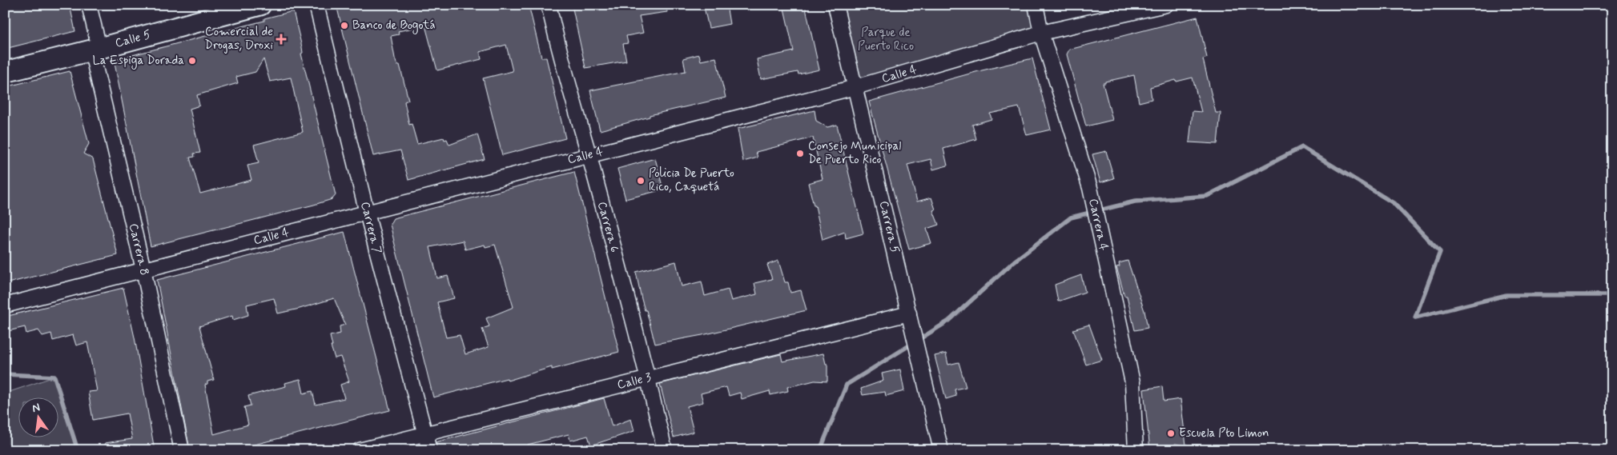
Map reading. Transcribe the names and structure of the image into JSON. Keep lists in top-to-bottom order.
{
  "streets": {
    "street": [
      "Calle 5",
      "Calle 4",
      "Carrera 4",
      "Carrera 6",
      "Carrera 5",
      "Carrera 7",
      "Carrera 8",
      "Calle 3"
    ]
  },
  "crossings": [
    ["Calle 5", "Carrera 8"],
    ["Calle 4", "Carrera 4"],
    ["Calle 4", "Carrera 6"],
    ["Calle 4", "Carrera 5"],
    ["Calle 4", "Carrera 7"],
    ["Calle 4", "Carrera 8"],
    ["Carrera 6", "Calle 3"],
    ["Carrera 5", "Calle 3"],
    ["Carrera 7", "Calle 3"]
  ],
  "parks": ["Parque de Puerto Rico"],
  "places": {
    "other": [
      "Banco de Bogotá",
      "La Espiga Dorada",
      "Consejo Municipal De Puerto Rico",
      "Policia De Puerto Rico, Caquetá",
      "Escuela Pto Limon"
    ],
    "health": ["Comercial de Drogas, Droxi"]
  },
  "north": "top"
}
